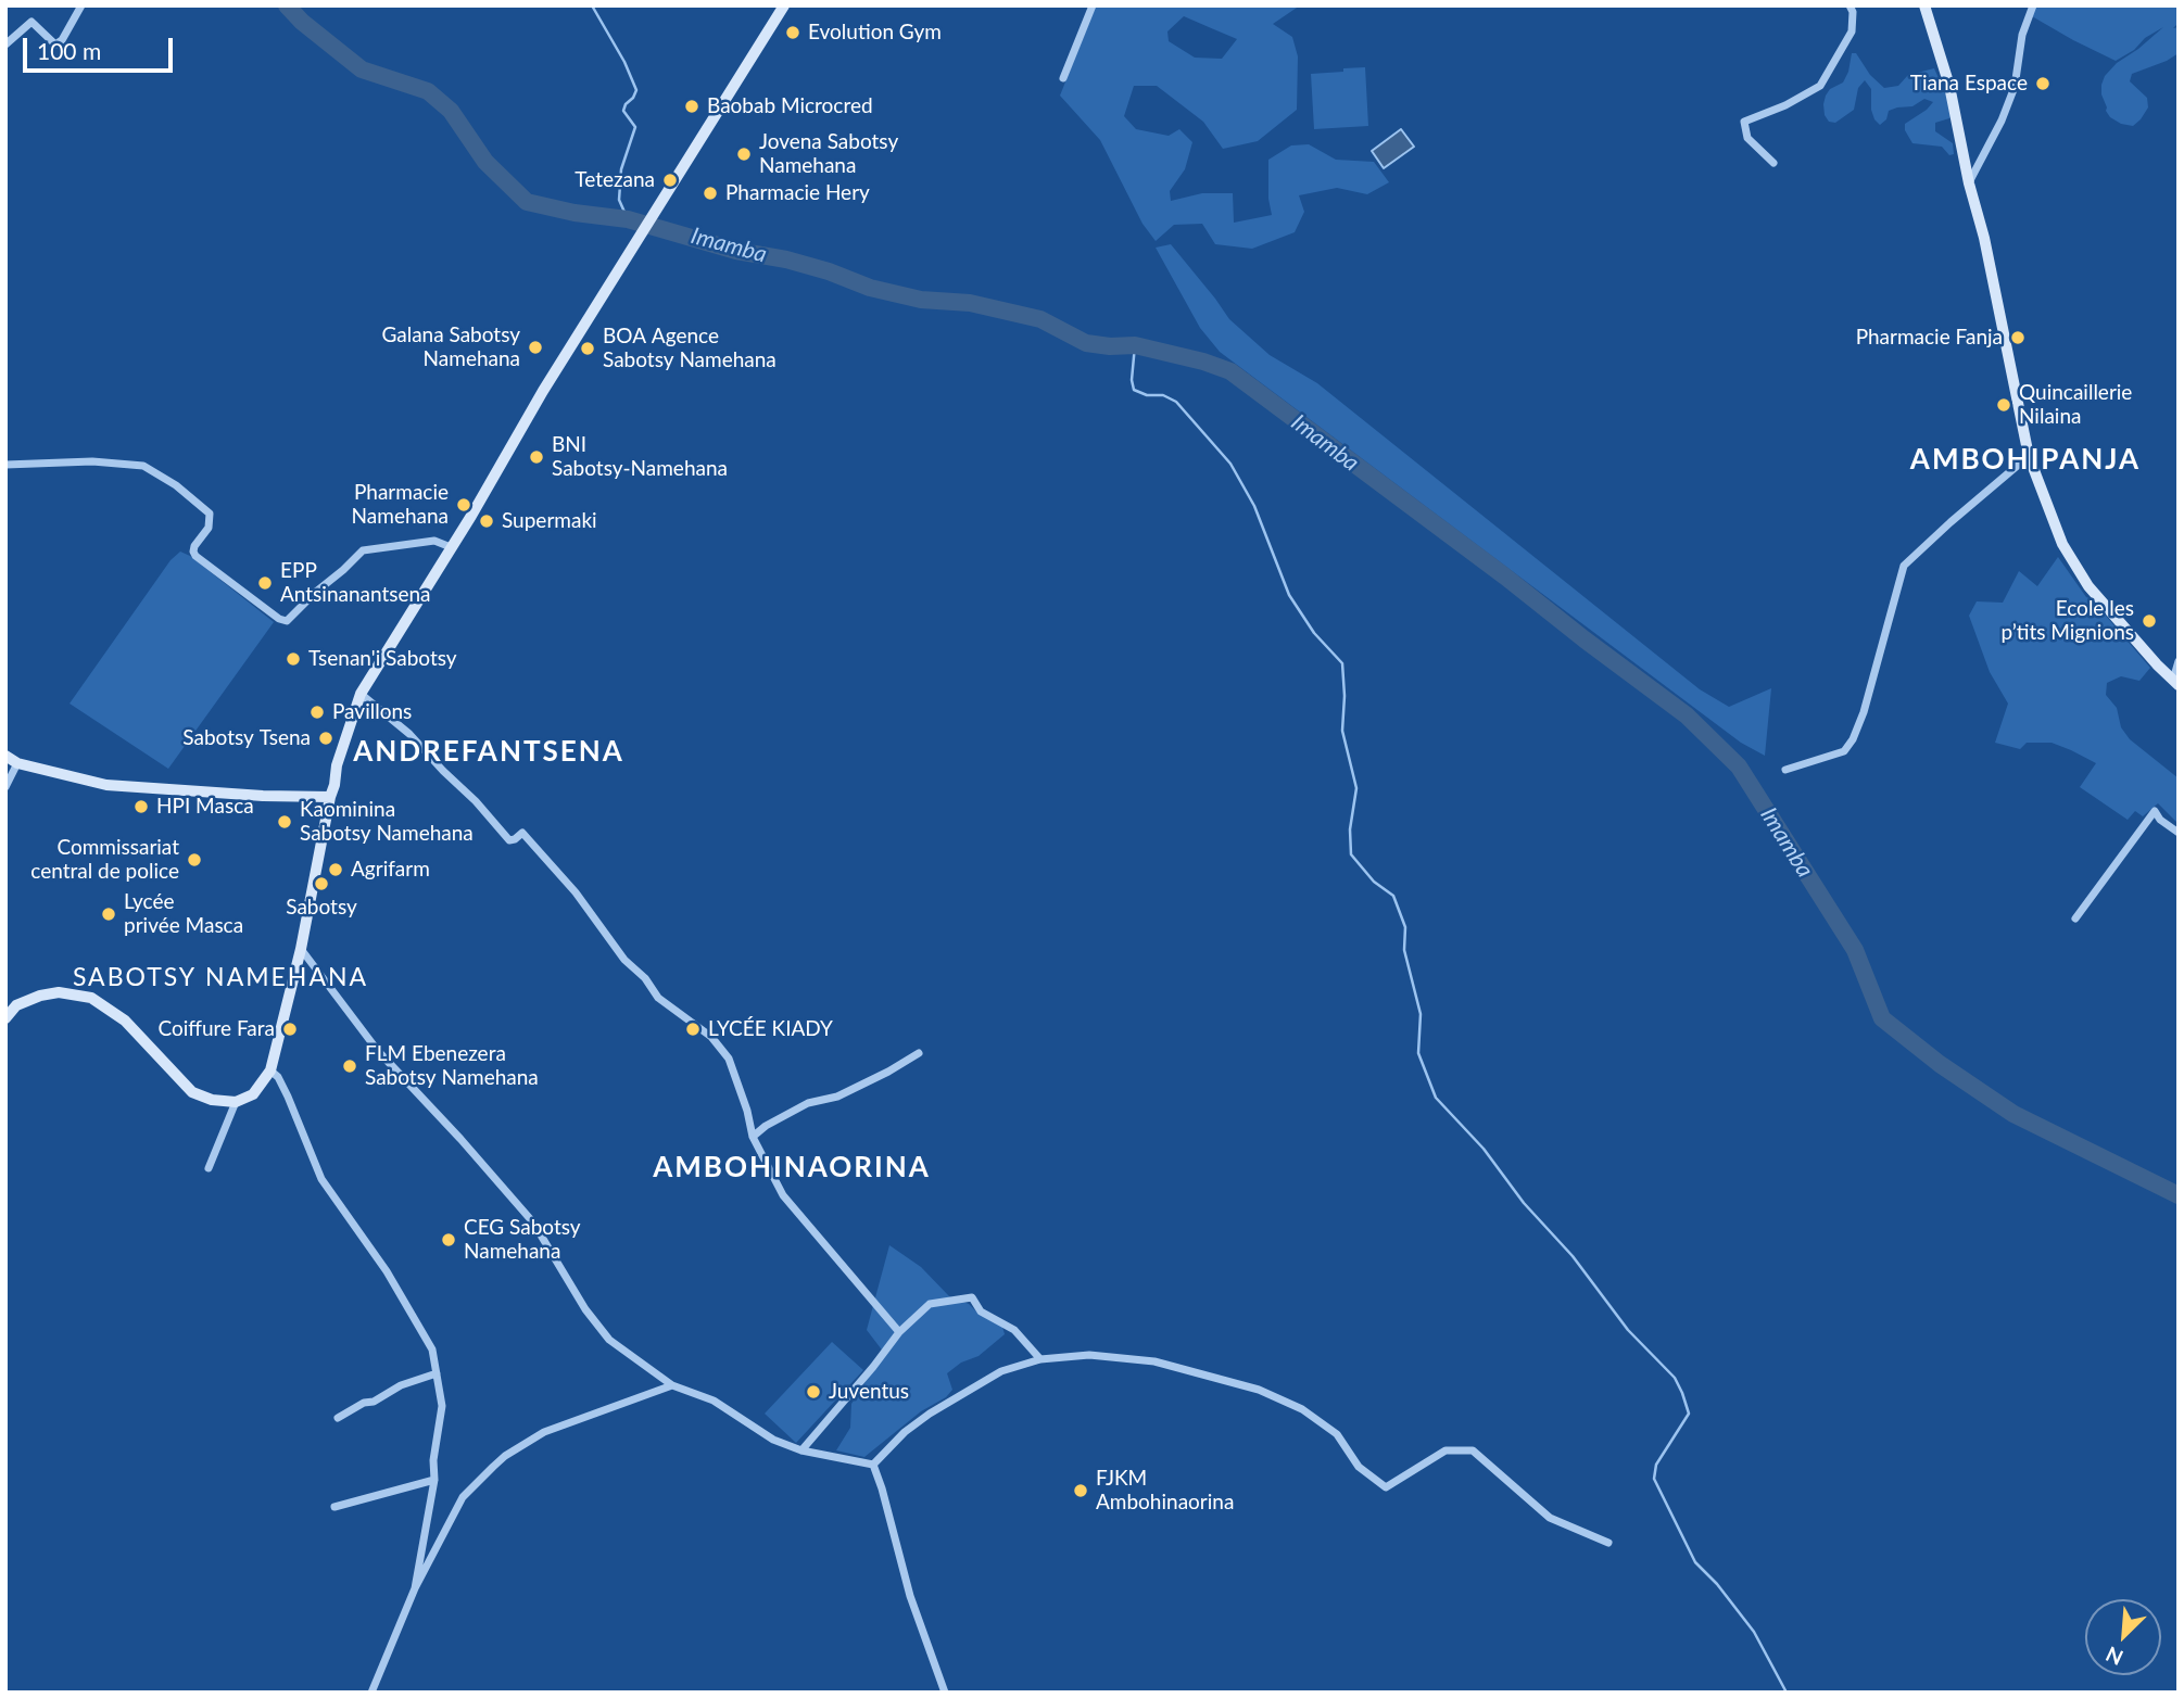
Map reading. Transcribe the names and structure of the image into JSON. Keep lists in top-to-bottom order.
{
  "districts": [
    "AMBOHIPANJA",
    "ANDREFANTSENA",
    "SABOTSY NAMEHANA",
    "AMBOHINAORINA"
  ],
  "water": ["Imamba"],
  "places": [
    "Evolution Gym",
    "Tiana Espace",
    "Baobab Microcred",
    "Jovena Sabotsy Namehana",
    "Tetezana",
    "Pharmacie Hery",
    "Pharmacie Fanja",
    "Galana Sabotsy Namehana",
    "BOA Agence Sabotsy Namehana",
    "Quincaillerie Nilaina",
    "BNI Sabotsy-Namehana",
    "Pharmacie Namehana",
    "Supermaki",
    "EPP Antsinanantsena",
    "Ecole les p’tits Mignions",
    "Tsenan'i Sabotsy",
    "Pavillons",
    "Sabotsy Tsena",
    "HPI Masca",
    "Kaominina Sabotsy Namehana",
    "Commissariat central de police",
    "Agrifarm",
    "Sabotsy",
    "Lycée privée Masca",
    "Coiffure Fara",
    "LYCÉE KIADY",
    "FLM Ebenezera Sabotsy Namehana",
    "CEG Sabotsy Namehana",
    "Juventus",
    "FJKM Ambohinaorina"
  ],
  "scale_bar": "100 m",
  "north": "bottom left"
}
